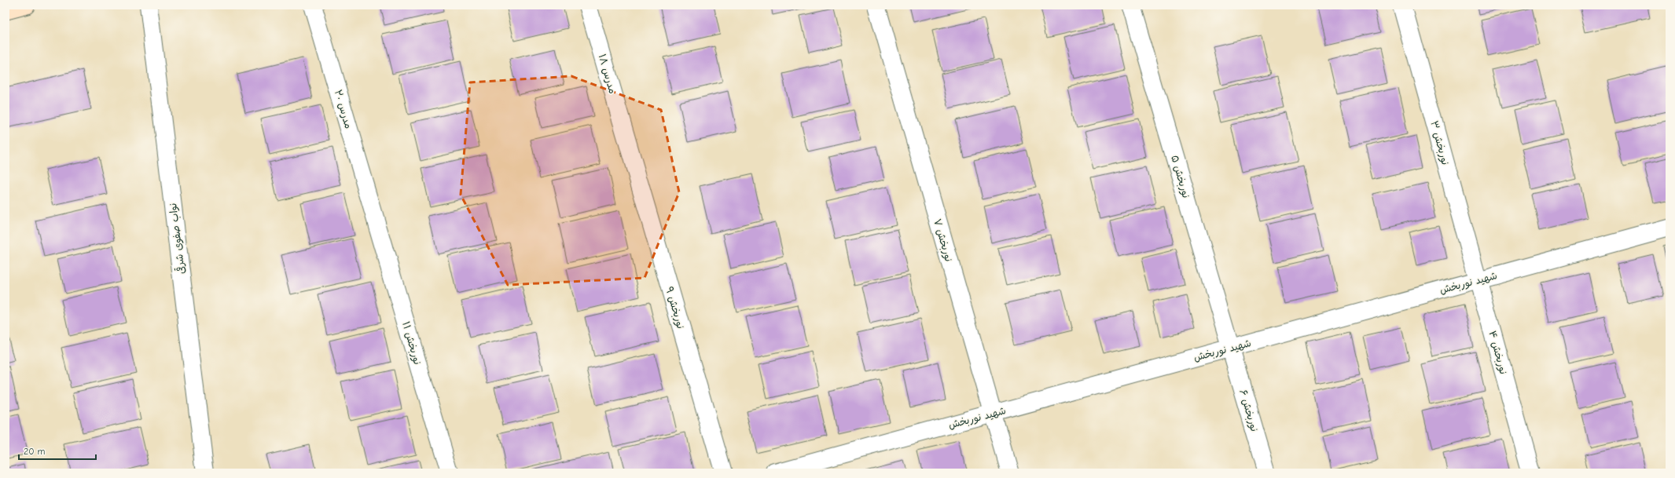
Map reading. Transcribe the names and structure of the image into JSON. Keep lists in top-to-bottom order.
{
  "streets": {
    "street": [
      "مدرس ۱۸",
      "مدرس ۲۰",
      "نوربخش ۳",
      "نوربخش ۵",
      "نواب صفوی شرقی",
      "نوربخش ۷",
      "شهید نوربخش",
      "نوربخش ۹",
      "نوربخش ۱۱",
      "نوربخش ۴",
      "نوربخش ۶"
    ]
  },
  "crossings": [
    ["مدرس ۱۸", "نوربخش ۹"],
    ["مدرس ۲۰", "نوربخش ۱۱"],
    ["نوربخش ۳", "شهید نوربخش"],
    ["نوربخش ۳", "نوربخش ۴"],
    ["نوربخش ۵", "شهید نوربخش"],
    ["نوربخش ۵", "نوربخش ۶"],
    ["نوربخش ۷", "شهید نوربخش"],
    ["شهید نوربخش", "نوربخش ۴"],
    ["شهید نوربخش", "نوربخش ۶"]
  ],
  "scale_bar": "20 m"
}
